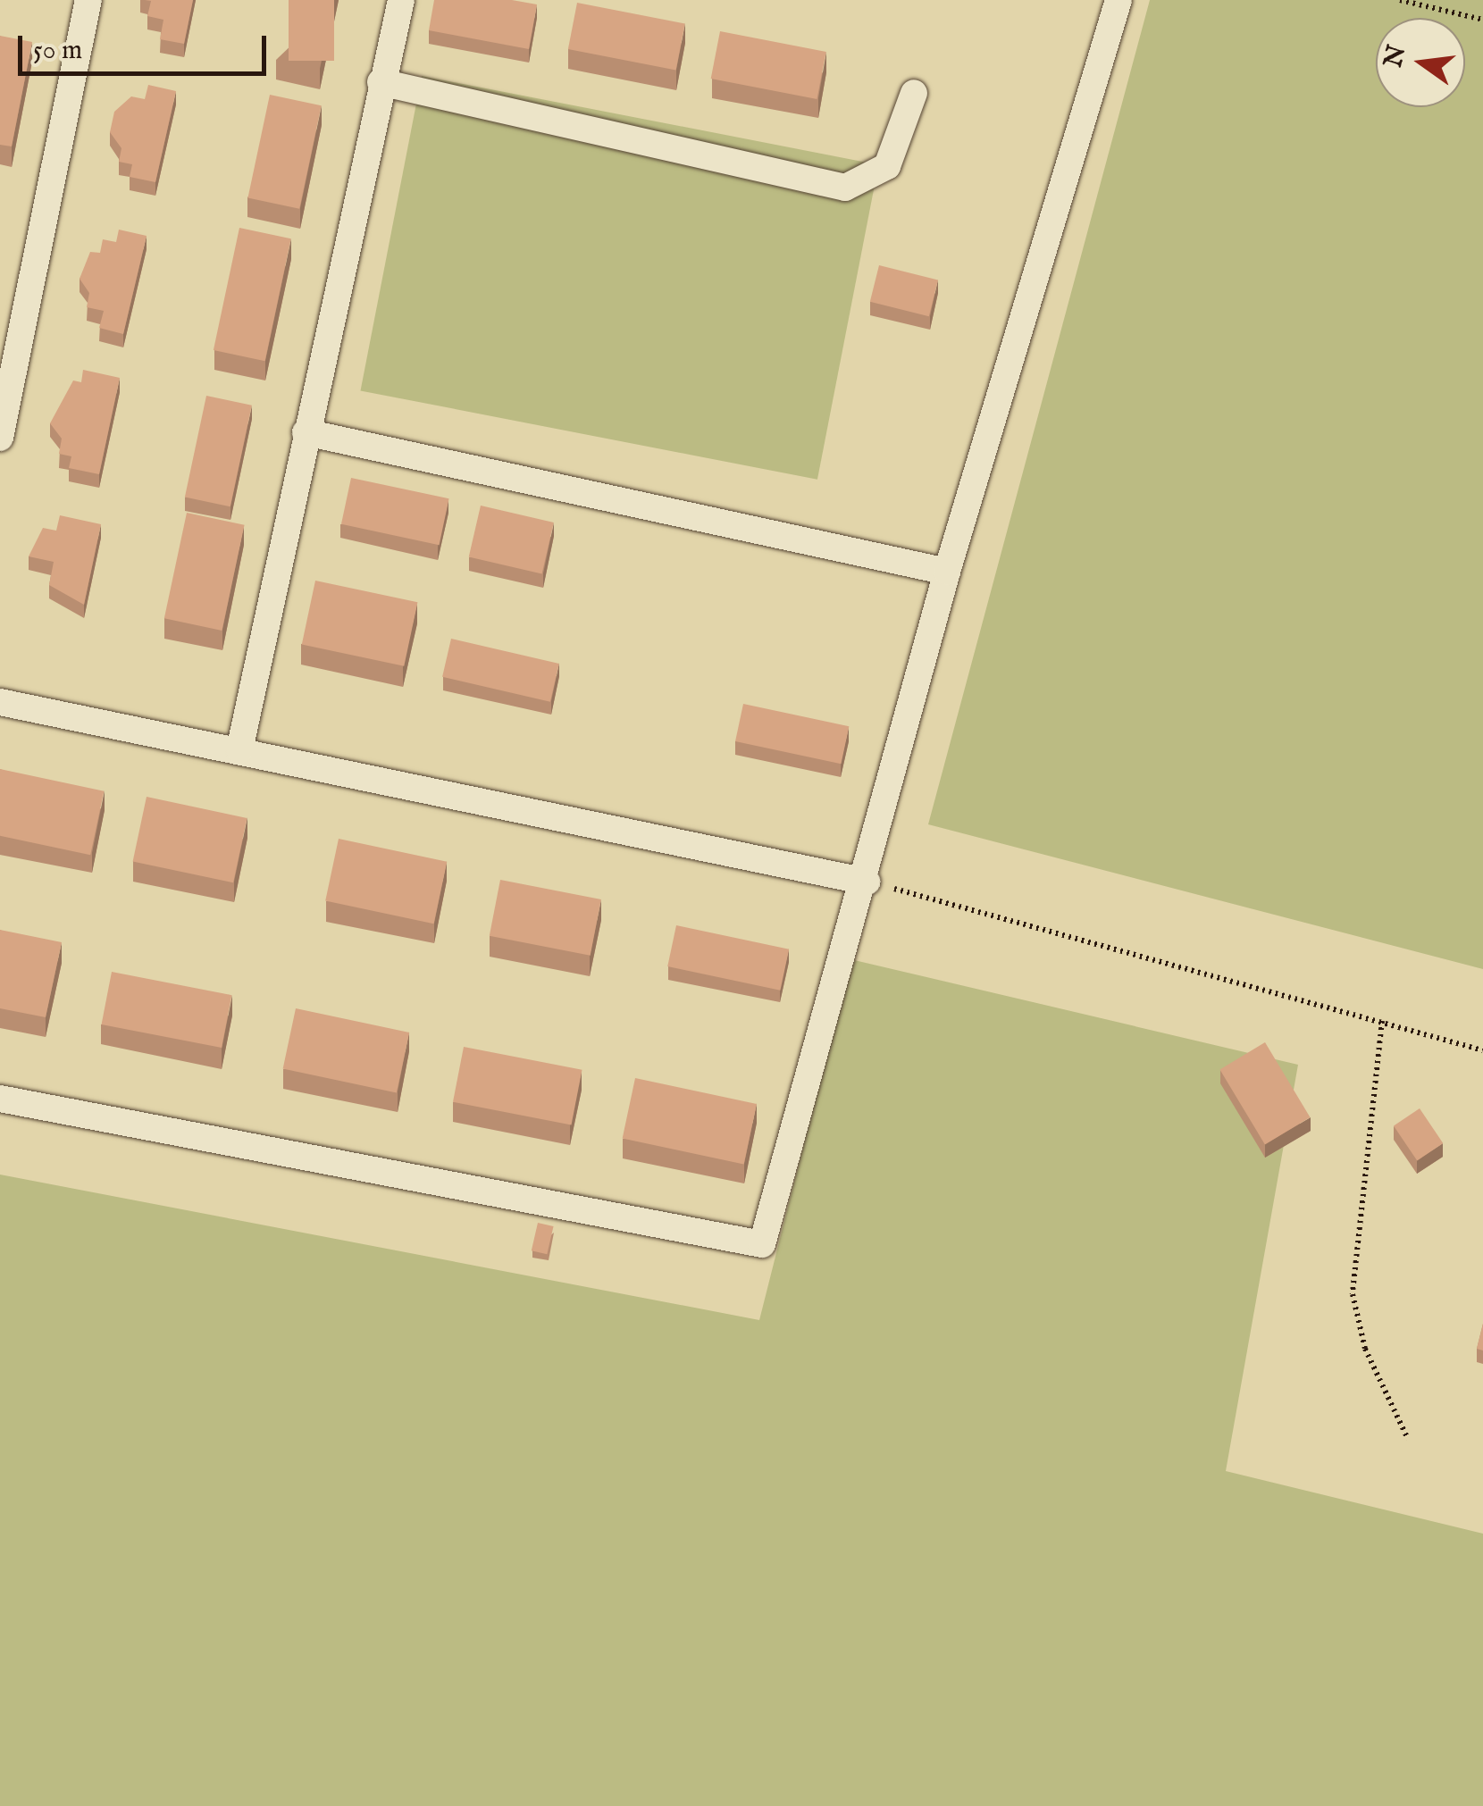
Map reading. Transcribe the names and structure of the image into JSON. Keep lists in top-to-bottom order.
{
  "scale_bar": "50 m",
  "north": "left"
}
